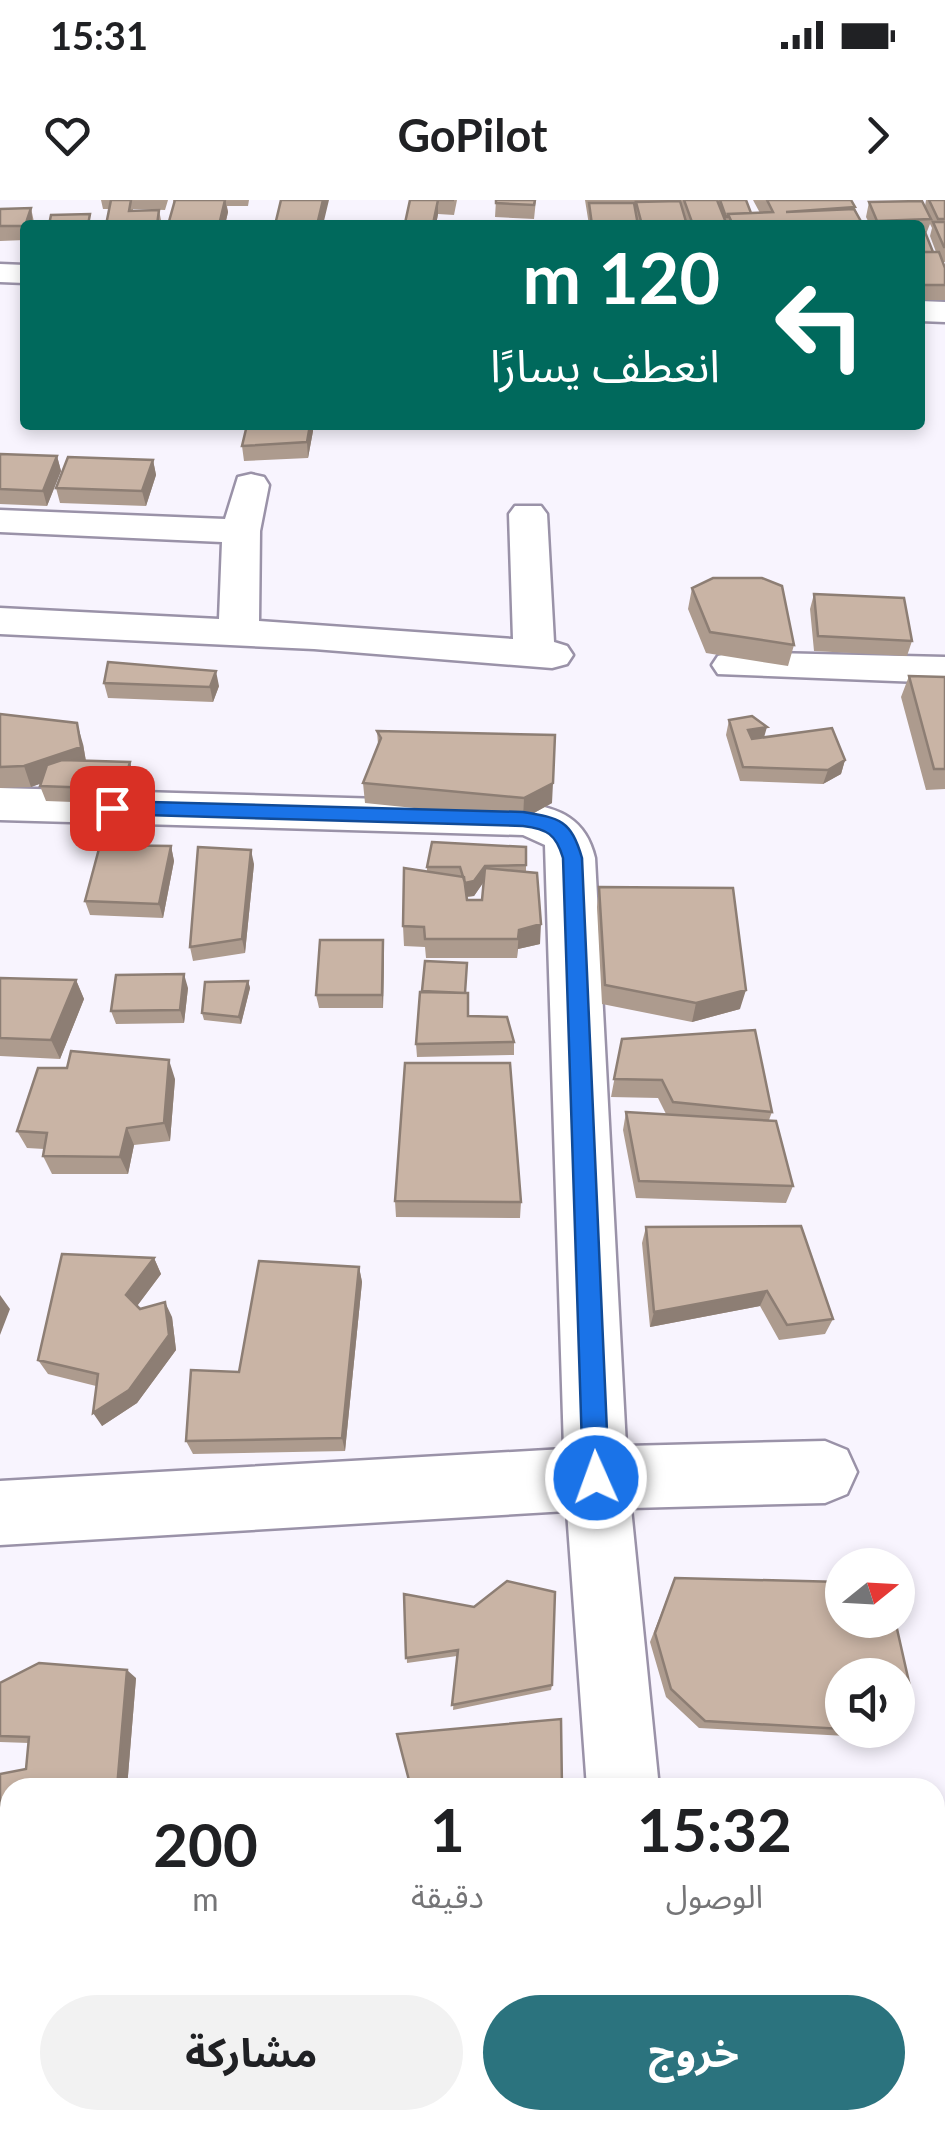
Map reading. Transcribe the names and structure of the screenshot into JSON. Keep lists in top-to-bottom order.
{
  "north": "right",
  "page": {
    "status": "15:31",
    "header": "GoPilot",
    "turn": ["120 m", "انعطف يسارًا"],
    "eta": [
      "15:32",
      "الوصول",
      "1",
      "دقيقة",
      "200",
      "m"
    ],
    "buttons": ["خروج", "مشاركة"]
  }
}
